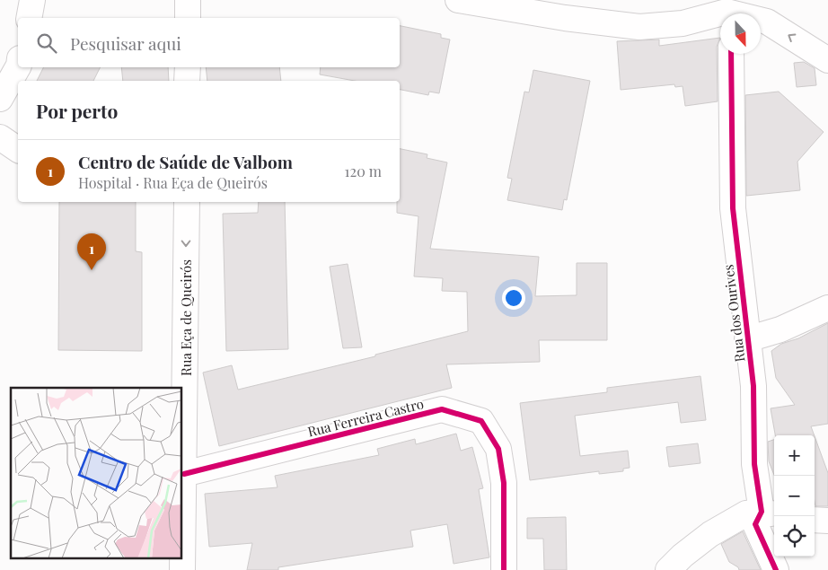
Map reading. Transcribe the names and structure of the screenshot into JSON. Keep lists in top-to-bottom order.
{
  "streets": {
    "street": ["Rua dos Ourives", "Rua Eça de Queirós", "Rua Ferreira Castro"]
  },
  "crossings": [
    ["Rua Eça de Queirós", "Rua Ferreira Castro"]
  ],
  "one_way": ["Rua Eça de Queirós"],
  "north": "bottom",
  "page": {
    "search": "Pesquisar aqui",
    "heading": "Por perto",
    "list": [
      {
        "mark": "1",
        "name": "Centro de Saúde de Valbom",
        "note": "Hospital · Rua Eça de Queirós",
        "value": "120 m"
      }
    ],
    "pins": "1",
    "map_buttons": ["+", "−"]
  }
}
